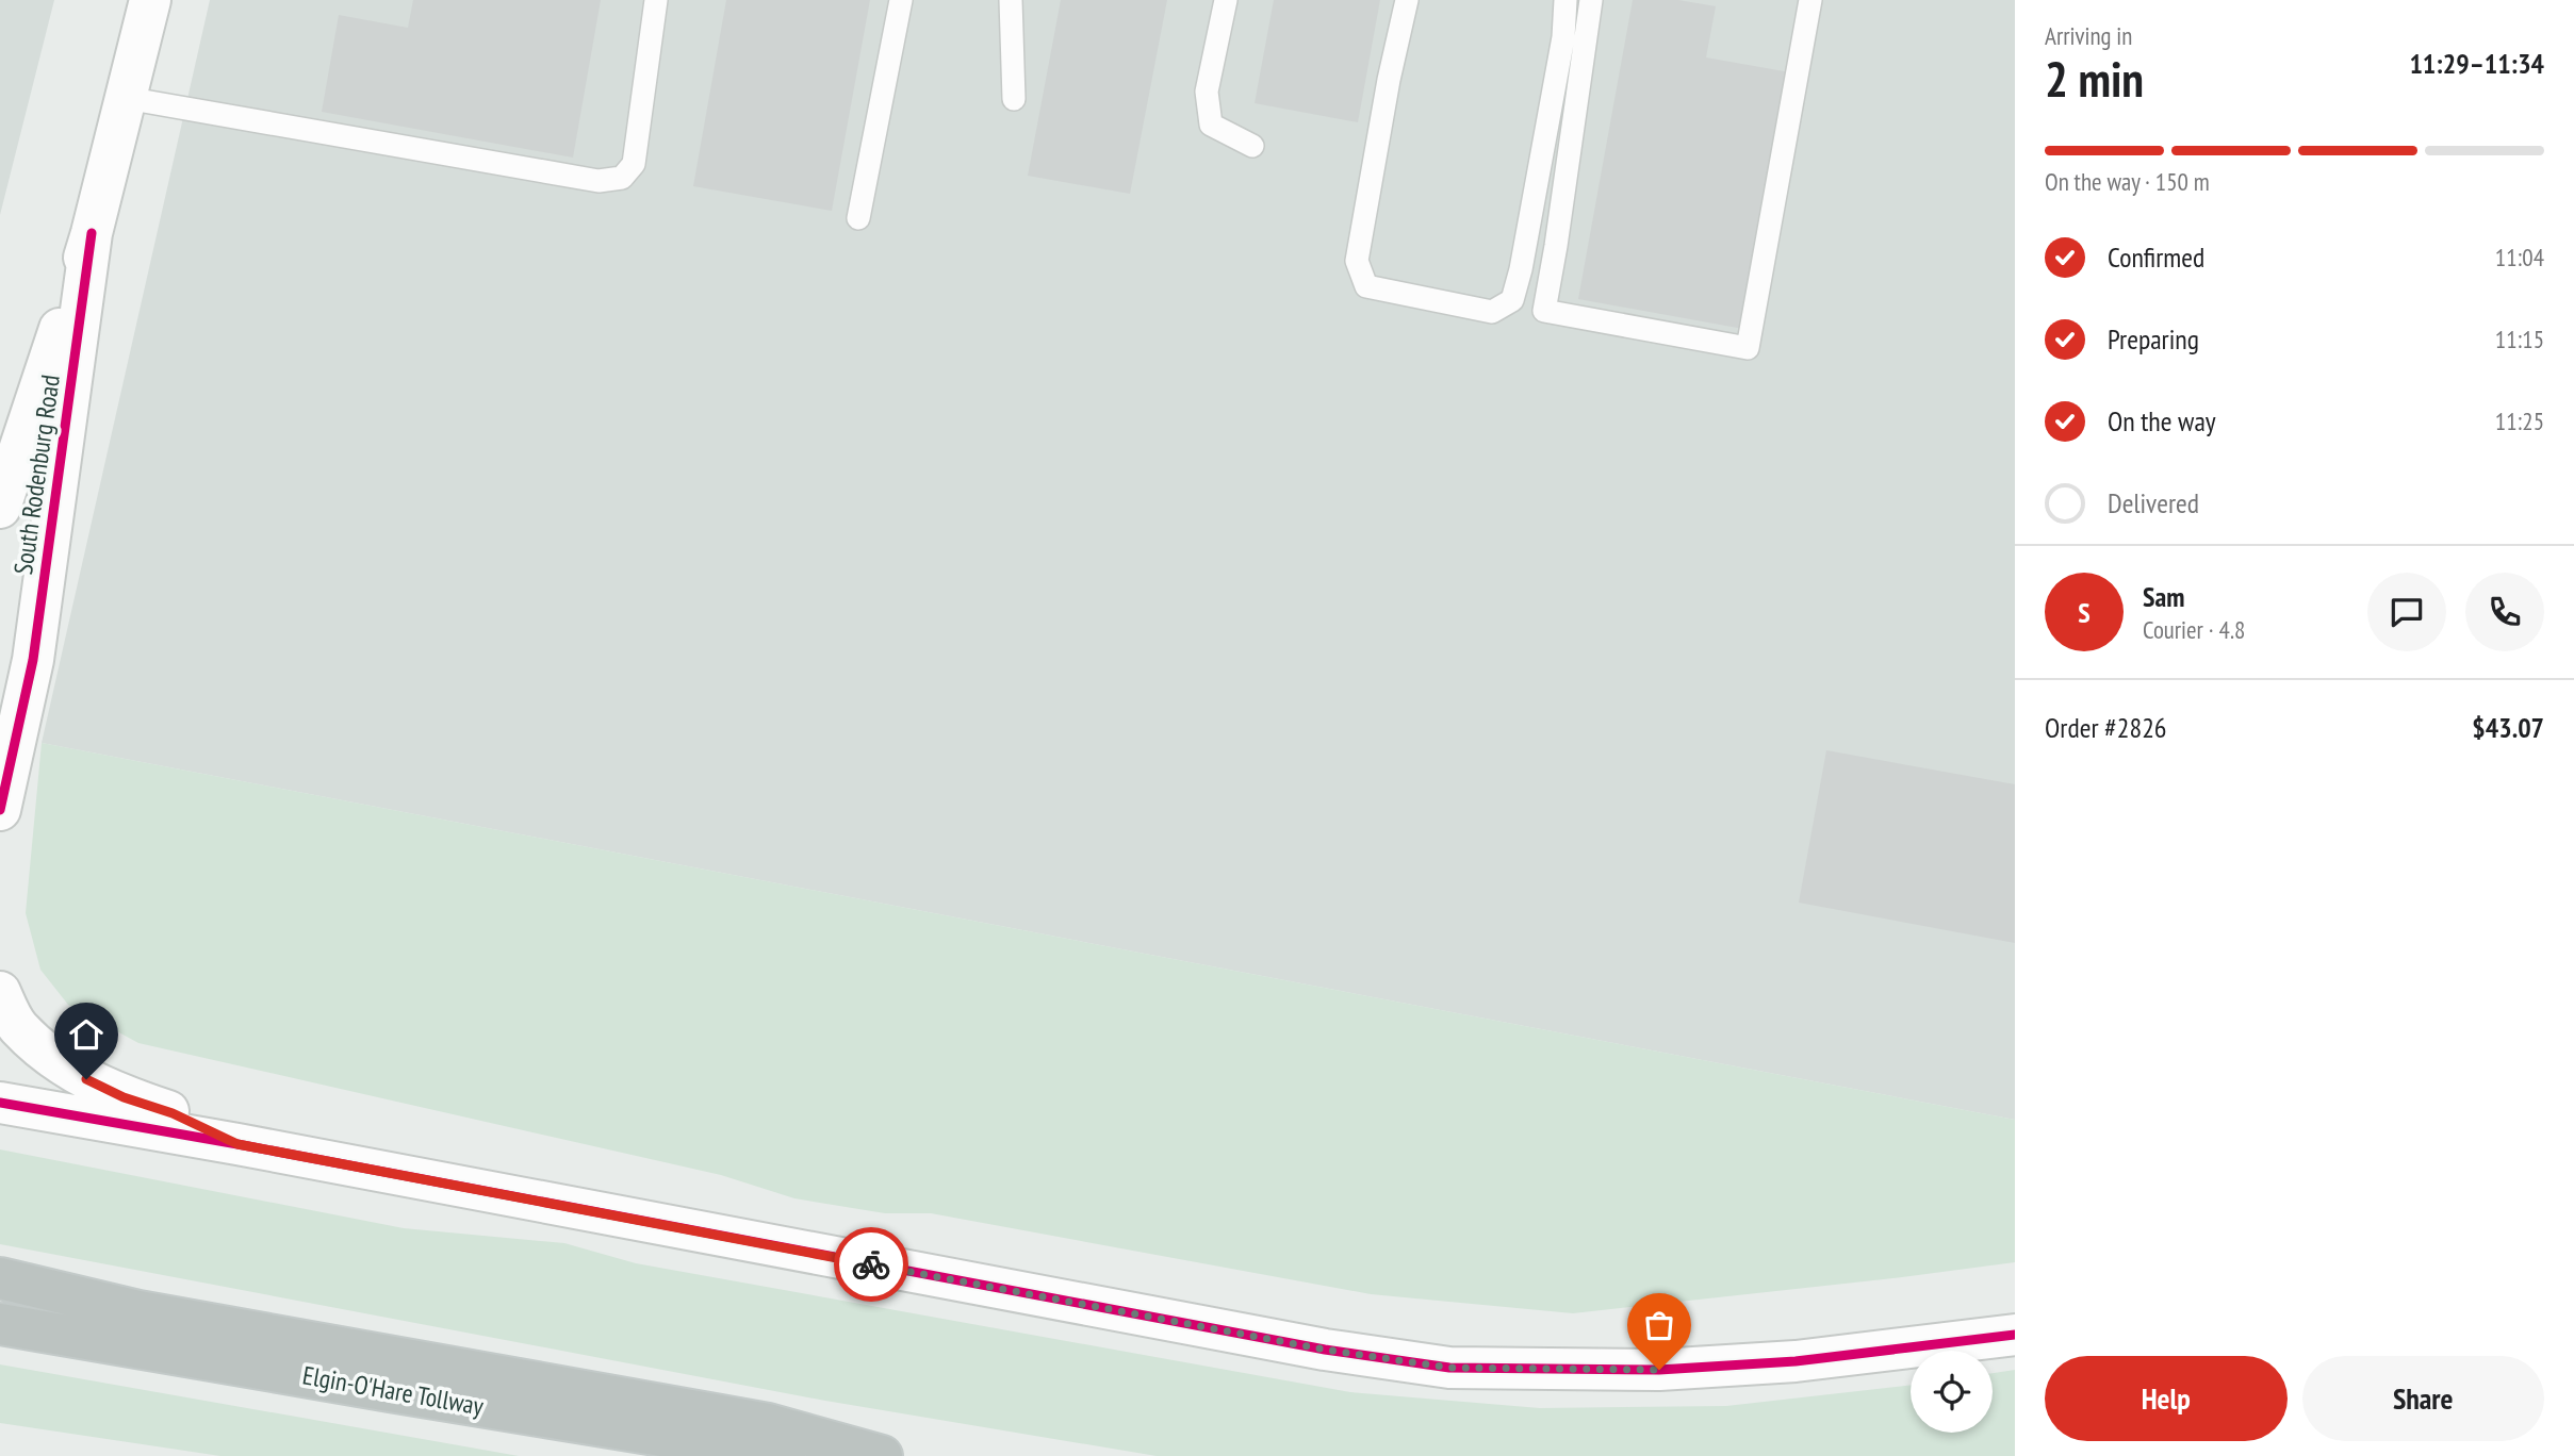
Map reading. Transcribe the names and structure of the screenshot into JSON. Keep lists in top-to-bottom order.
{
  "streets": {
    "highway": ["Elgin-O'Hare Tollway"],
    "street": ["South Rodenburg Road"]
  },
  "page": {
    "heading": ["2 min", "Arriving in", "11:29–11:34"],
    "panel": [
      "Sam",
      "Courier · 4.8",
      "Order #2826",
      "$43.07"
    ],
    "bar": "On the way · 150 m",
    "list": [
      ["Confirmed", "11:04"],
      ["Preparing", "11:15"],
      ["On the way", "11:25"],
      "Delivered"
    ],
    "round": "S",
    "buttons": ["Help", "Share"]
  }
}
